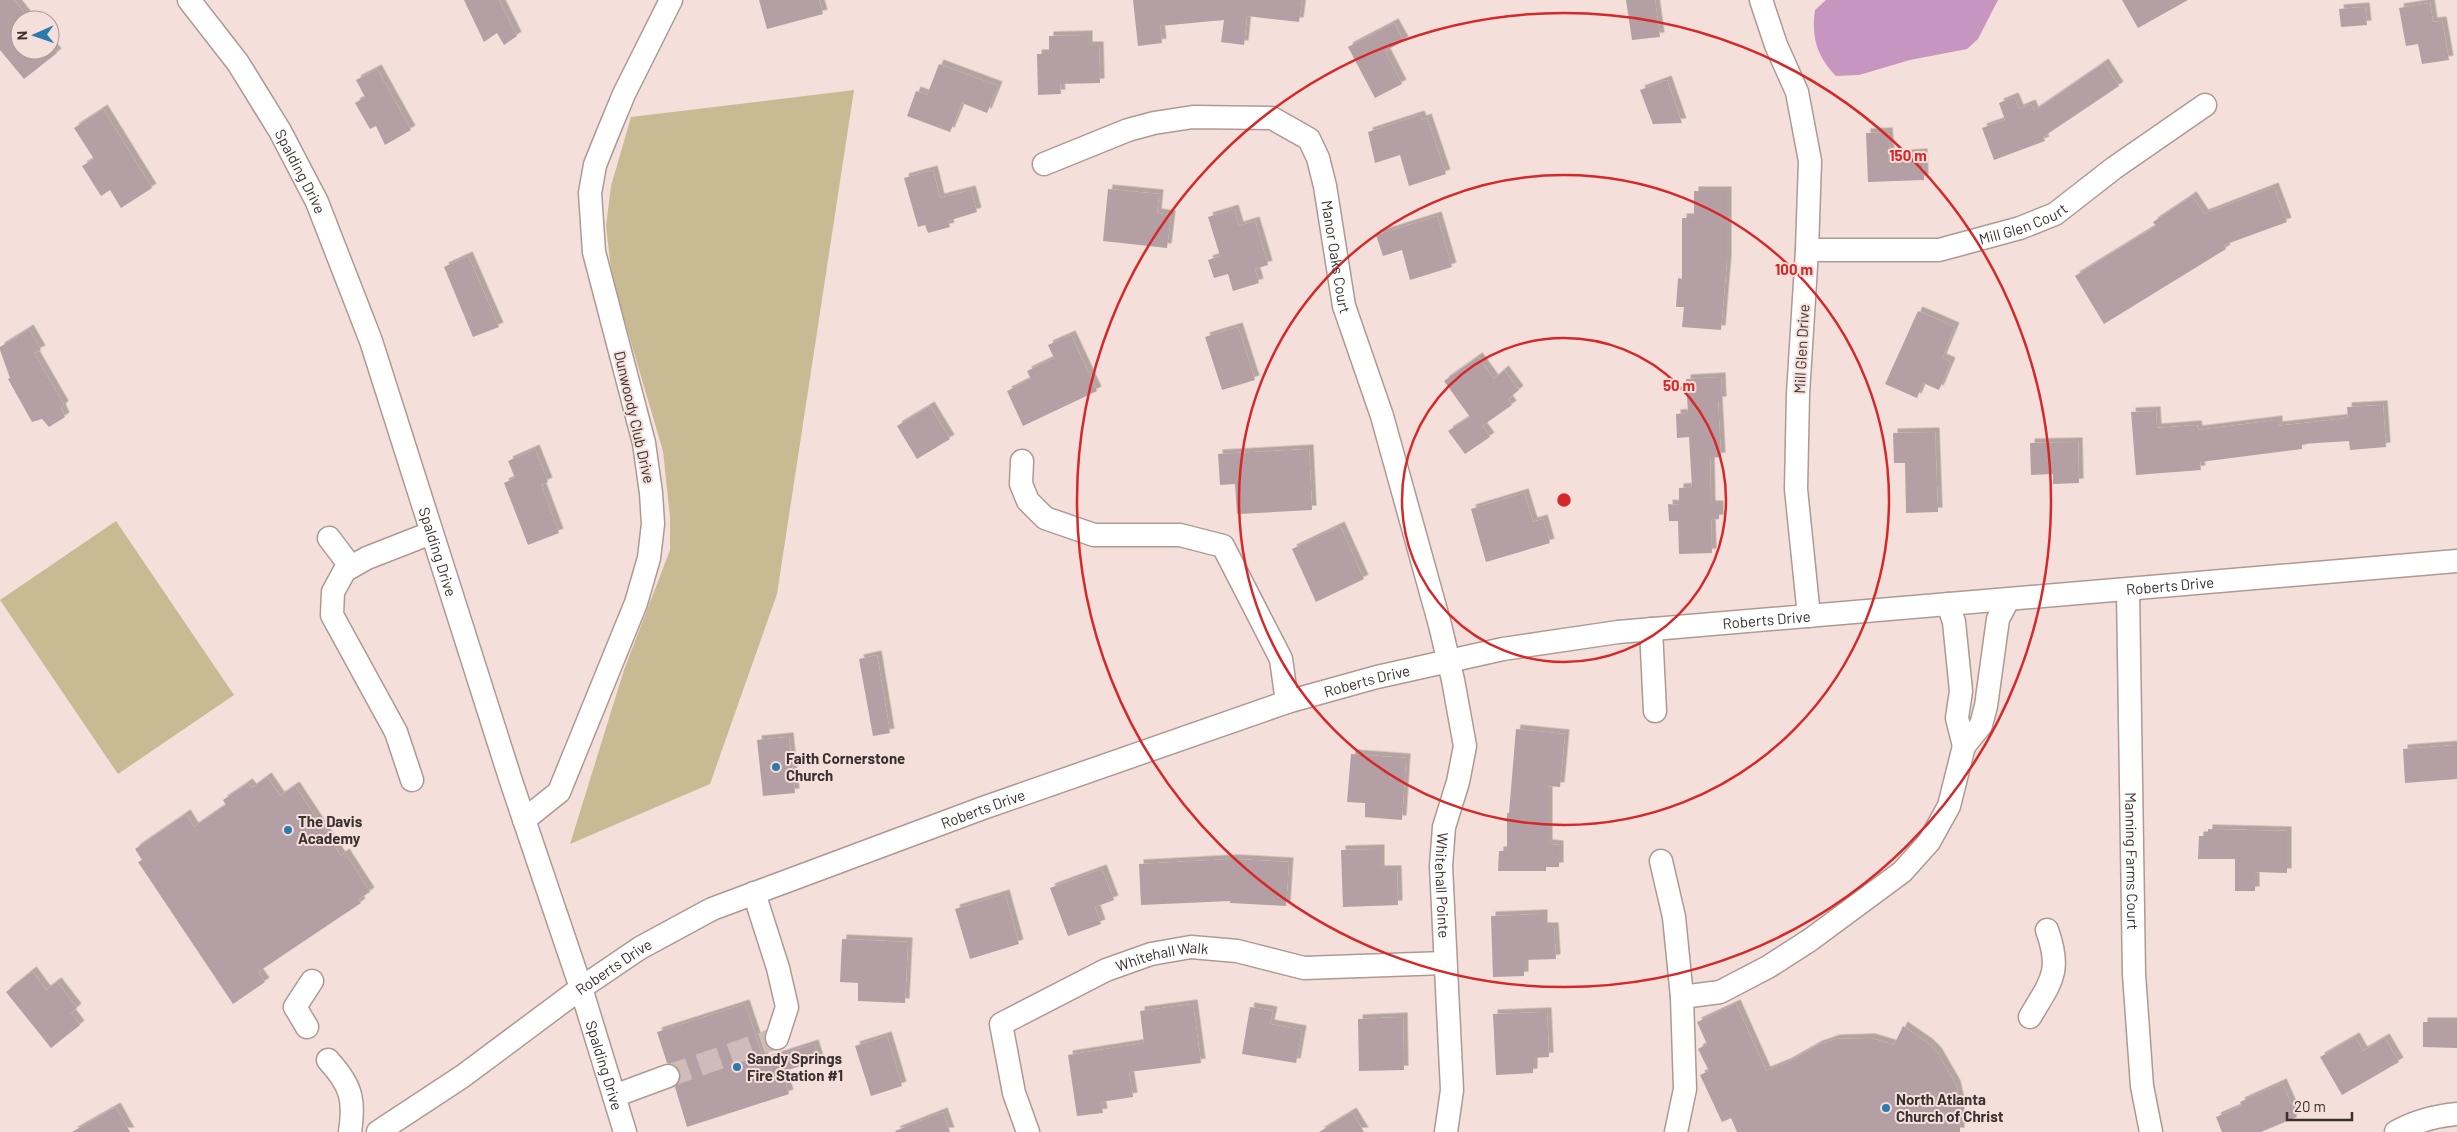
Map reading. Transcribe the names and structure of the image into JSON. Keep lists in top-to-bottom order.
{
  "streets": {
    "street": [
      "Spalding Drive",
      "Mill Glen Court",
      "Manor Oaks Court",
      "Mill Glen Drive",
      "Dunwoody Club Drive",
      "Roberts Drive",
      "Manning Farms Court",
      "Whitehall Pointe",
      "Whitehall Walk"
    ]
  },
  "crossings": [
    ["Spalding Drive", "Dunwoody Club Drive"],
    ["Spalding Drive", "Roberts Drive"],
    ["Mill Glen Court", "Mill Glen Drive"],
    ["Manor Oaks Court", "Roberts Drive"],
    ["Manor Oaks Court", "Whitehall Pointe"],
    ["Mill Glen Drive", "Roberts Drive"],
    ["Roberts Drive", "Manning Farms Court"],
    ["Roberts Drive", "Whitehall Pointe"],
    ["Whitehall Pointe", "Whitehall Walk"]
  ],
  "places": [
    "Faith Cornerstone Church",
    "The Davis Academy",
    "Sandy Springs Fire Station #1",
    "North Atlanta Church of Christ"
  ],
  "scale_bar": "20 m",
  "north": "left",
  "rings": ["150 m", "100 m", "50 m"]
}
